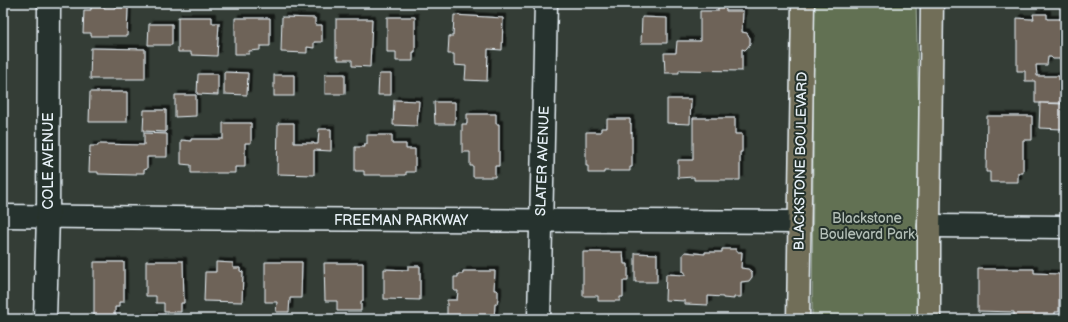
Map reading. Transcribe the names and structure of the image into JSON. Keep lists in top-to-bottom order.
{
  "streets": {
    "main road": ["BLACKSTONE BOULEVARD"],
    "street": ["COLE AVENUE", "SLATER AVENUE", "FREEMAN PARKWAY"]
  },
  "crossings": [
    ["COLE AVENUE", "FREEMAN PARKWAY"],
    ["SLATER AVENUE", "FREEMAN PARKWAY"],
    ["BLACKSTONE BOULEVARD", "FREEMAN PARKWAY"]
  ],
  "parks": ["Blackstone Boulevard Park"]
}
